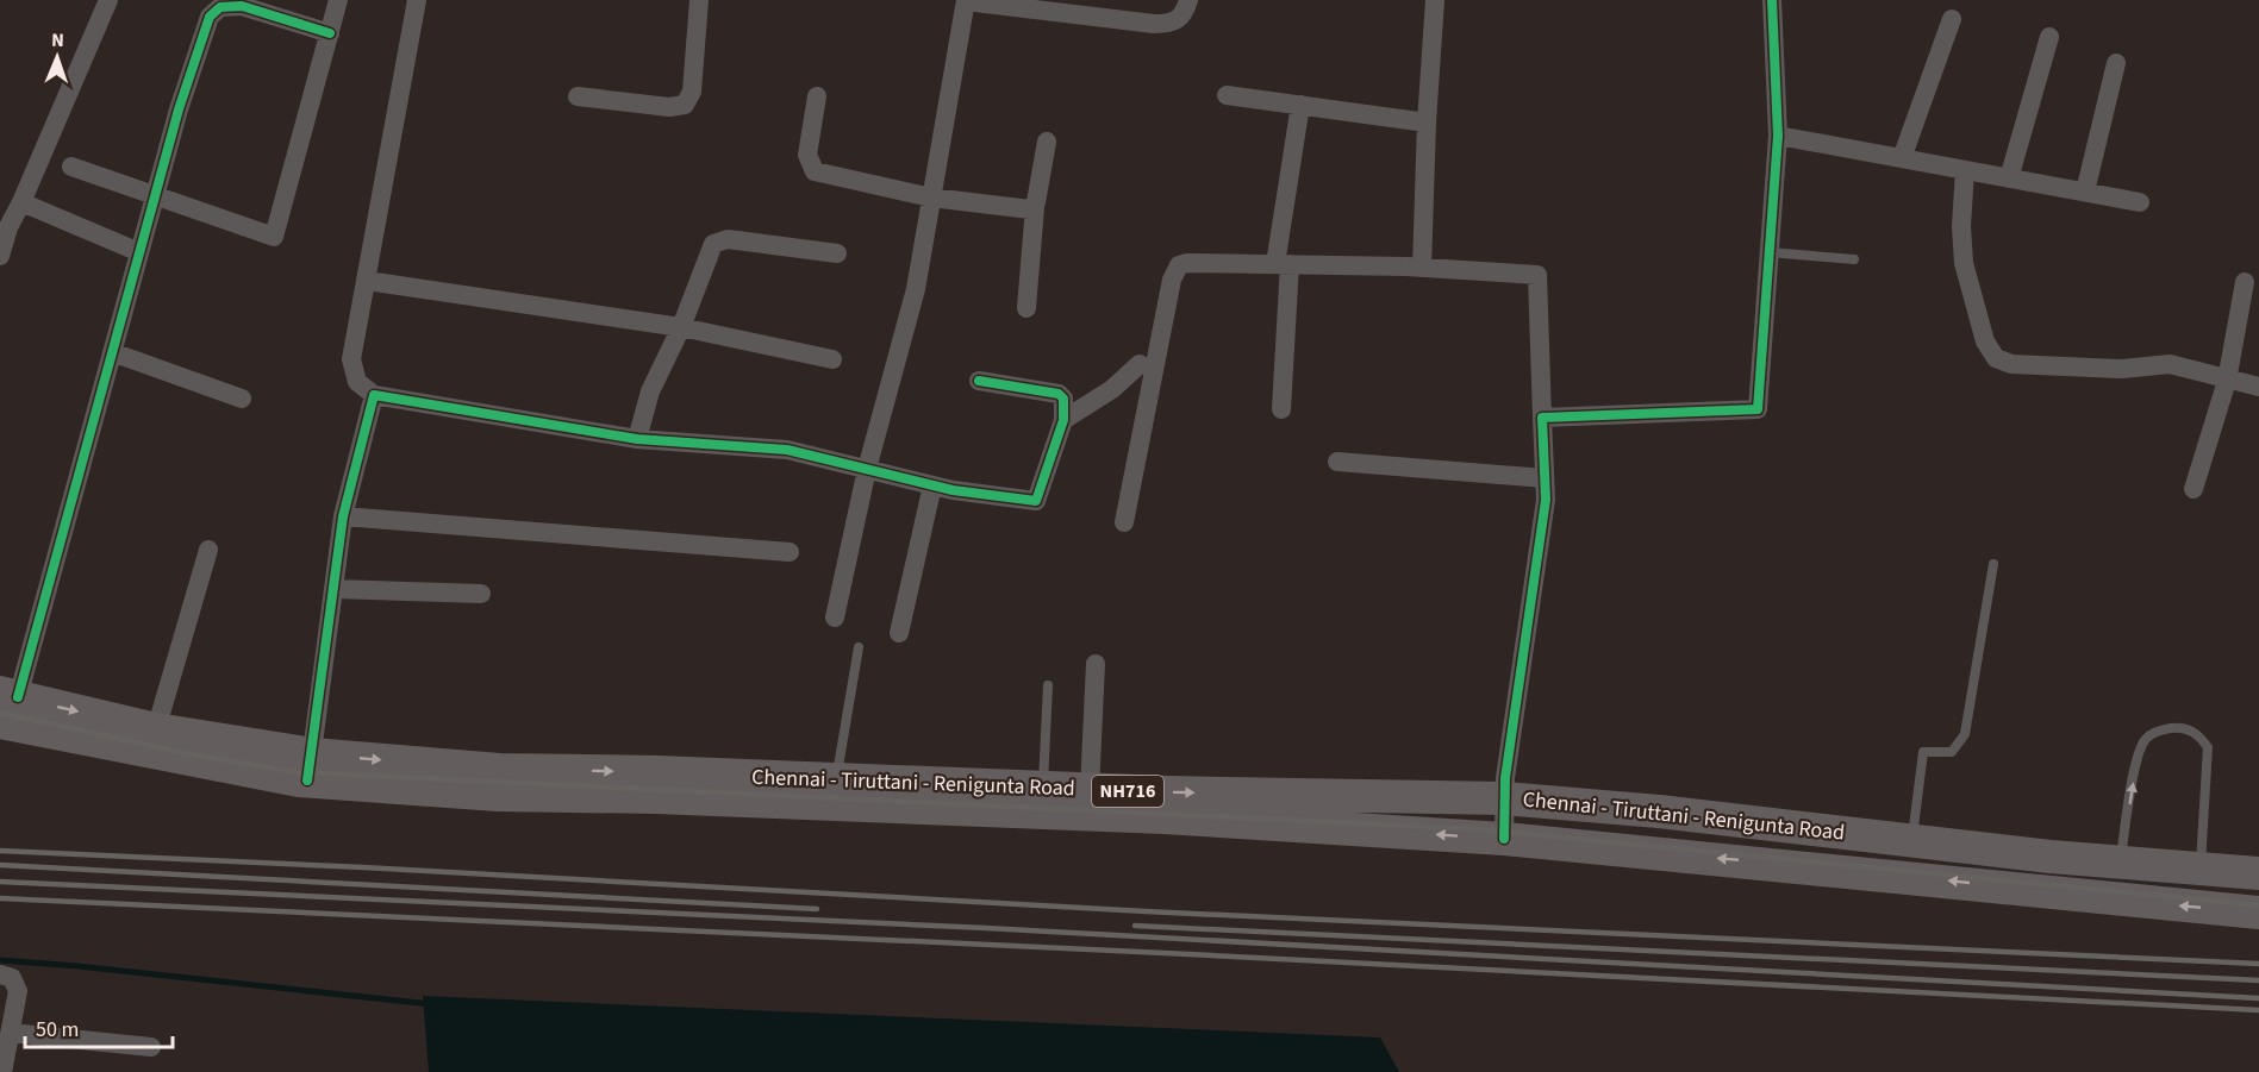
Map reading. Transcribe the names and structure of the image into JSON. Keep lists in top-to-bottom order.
{
  "streets": {
    "highway": ["Chennai - Tiruttani - Renigunta Road", "NH716"]
  },
  "scale_bar": "50 m",
  "north": "top"
}
